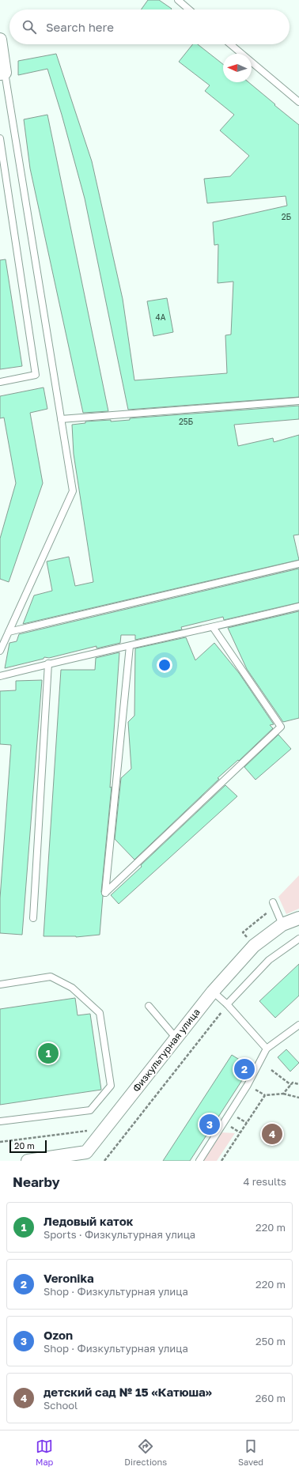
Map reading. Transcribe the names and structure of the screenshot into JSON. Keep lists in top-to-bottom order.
{
  "streets": {
    "street": ["Физкультурная улица"]
  },
  "house_numbers": ["2Б", "4А", "25Б"],
  "scale_bar": "20 m",
  "north": "left",
  "page": {
    "search": "Search here",
    "pins": [
      "1",
      "2",
      "3",
      "4"
    ],
    "scale": "20 m",
    "heading": ["Nearby", "4 results"],
    "list": [
      {
        "mark": "1",
        "name": "Ледовый каток",
        "note": "Sports · Физкультурная улица",
        "value": "220 m"
      },
      {
        "mark": "2",
        "name": "Veronika",
        "note": "Shop · Физкультурная улица",
        "value": "220 m"
      },
      {
        "mark": "3",
        "name": "Ozon",
        "note": "Shop · Физкультурная улица",
        "value": "250 m"
      },
      {
        "mark": "4",
        "name": "детский сад № 15 «Катюша»",
        "note": "School",
        "value": "260 m"
      }
    ],
    "nav": ["Map", "Directions", "Saved"]
  }
}
